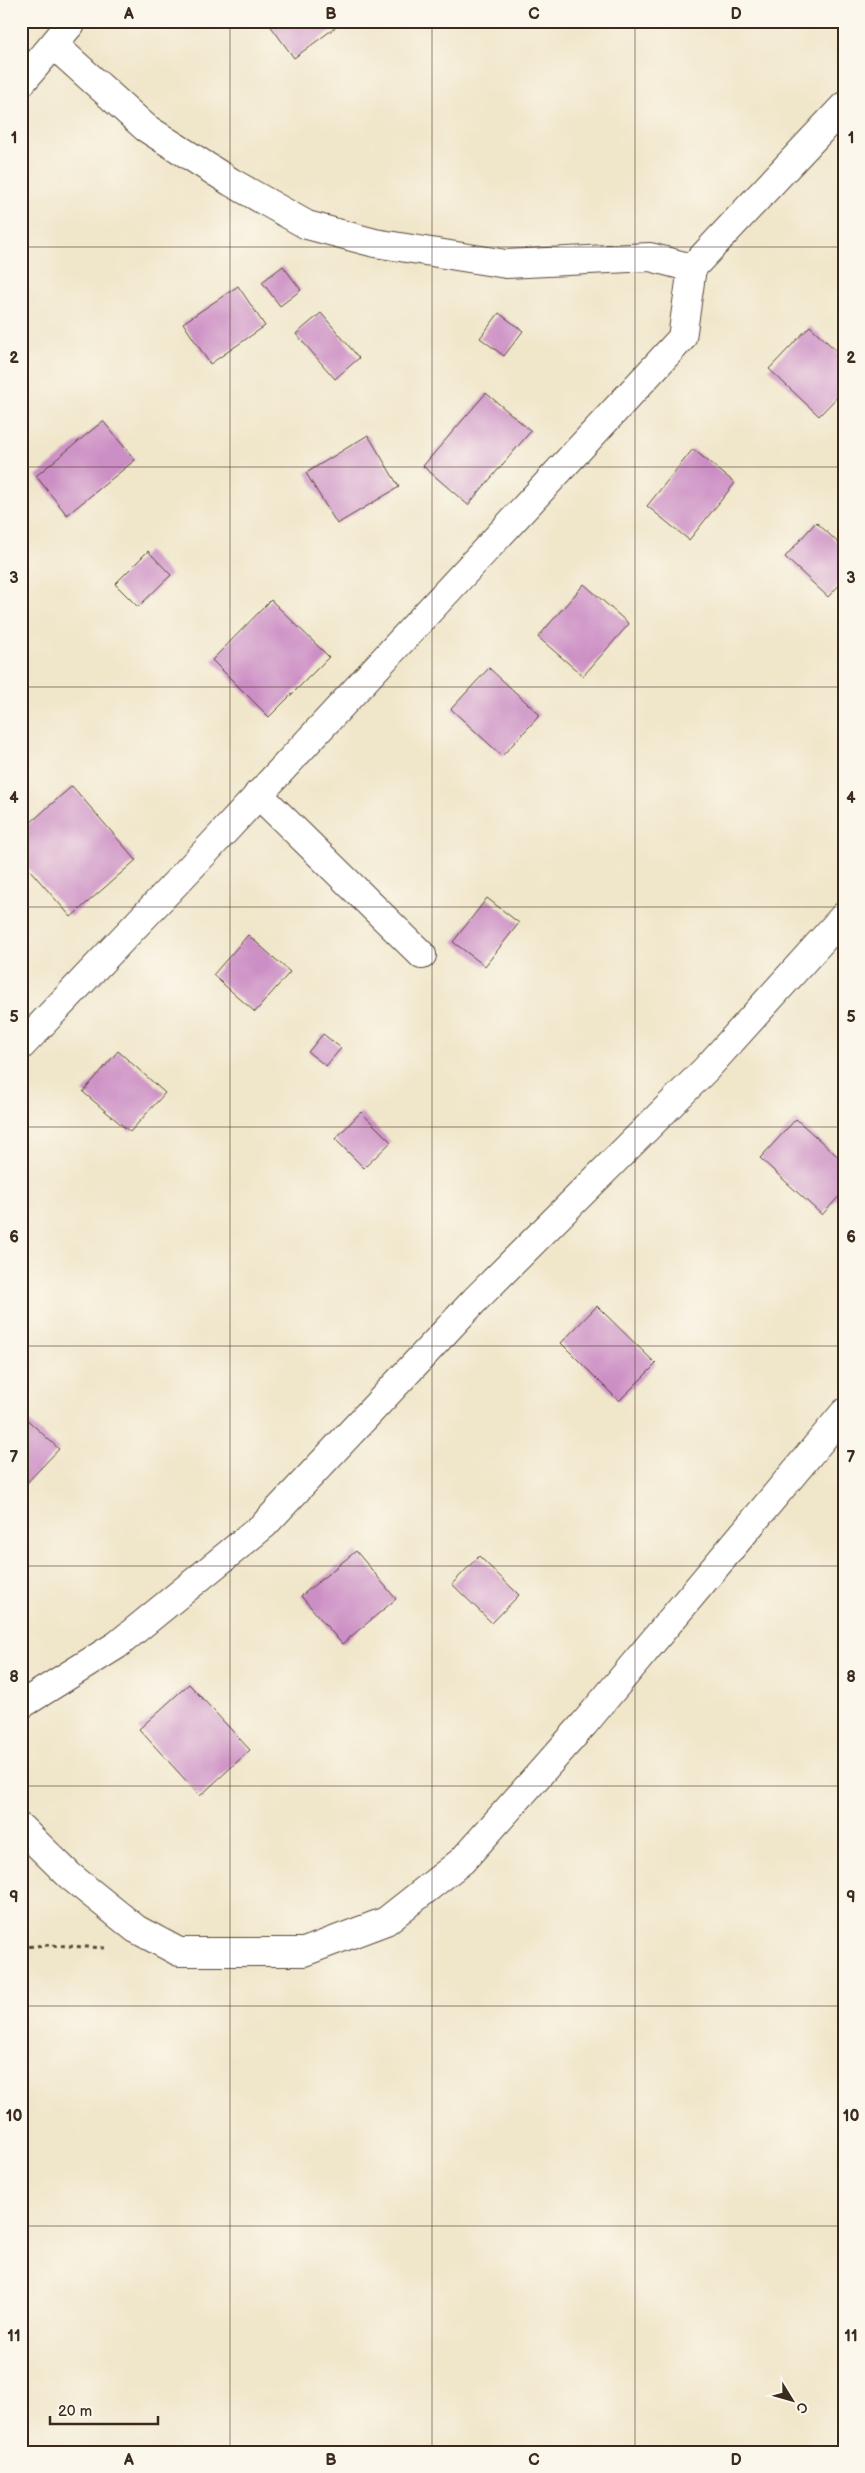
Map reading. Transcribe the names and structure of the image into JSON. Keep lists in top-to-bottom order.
{
  "scale_bar": "20 m",
  "north": "bottom right",
  "grid": {
    "columns": [
      "A",
      "B",
      "C",
      "D"
    ],
    "rows": [
      "1",
      "2",
      "3",
      "4",
      "5",
      "6",
      "7",
      "8",
      "9",
      "10",
      "11"
    ]
  }
}
